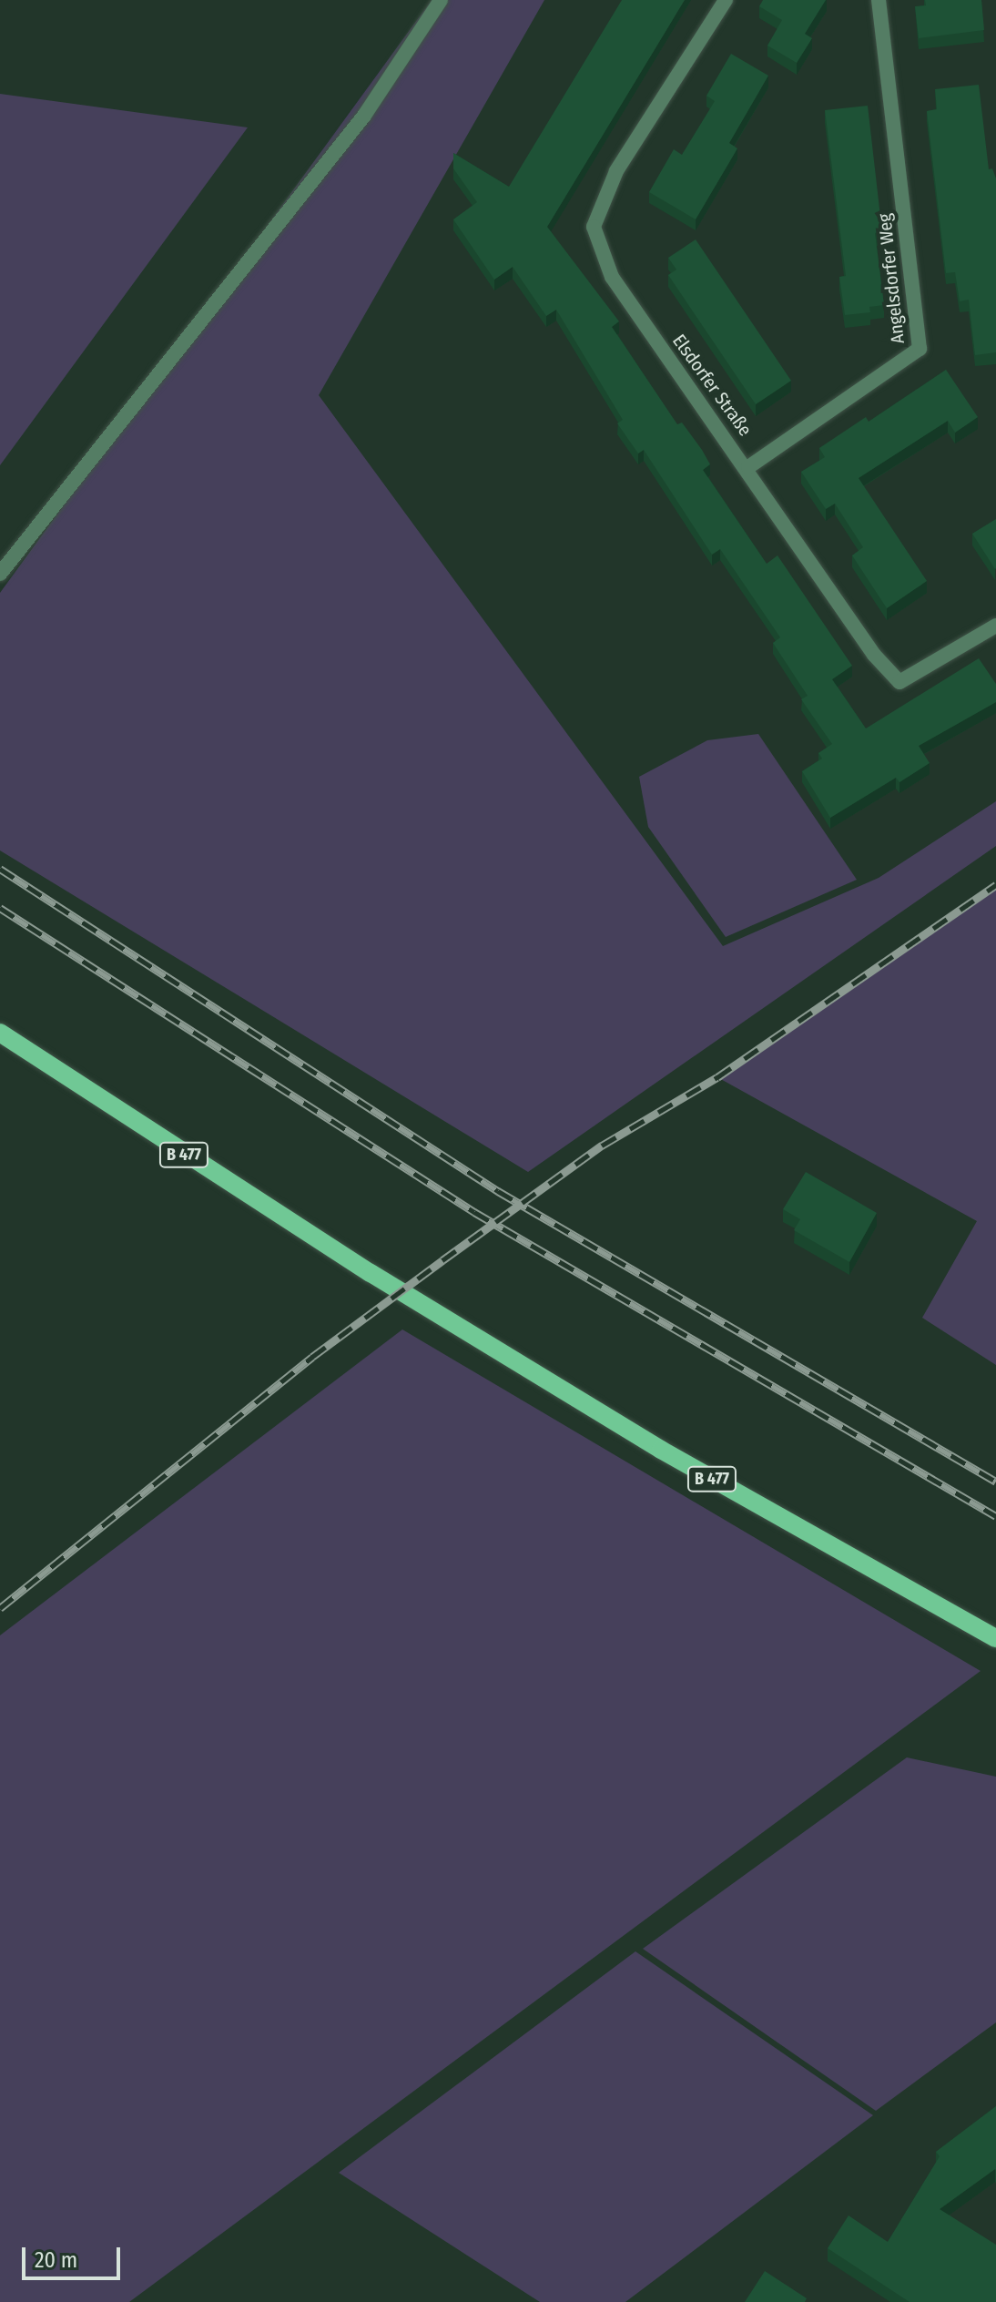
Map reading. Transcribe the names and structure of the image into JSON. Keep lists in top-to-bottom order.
{
  "streets": {
    "main road": ["B 477"],
    "street": ["Angelsdorfer Weg", "Elsdorfer Straße"]
  },
  "crossings": [
    ["Angelsdorfer Weg", "Elsdorfer Straße"]
  ],
  "scale_bar": "20 m"
}
